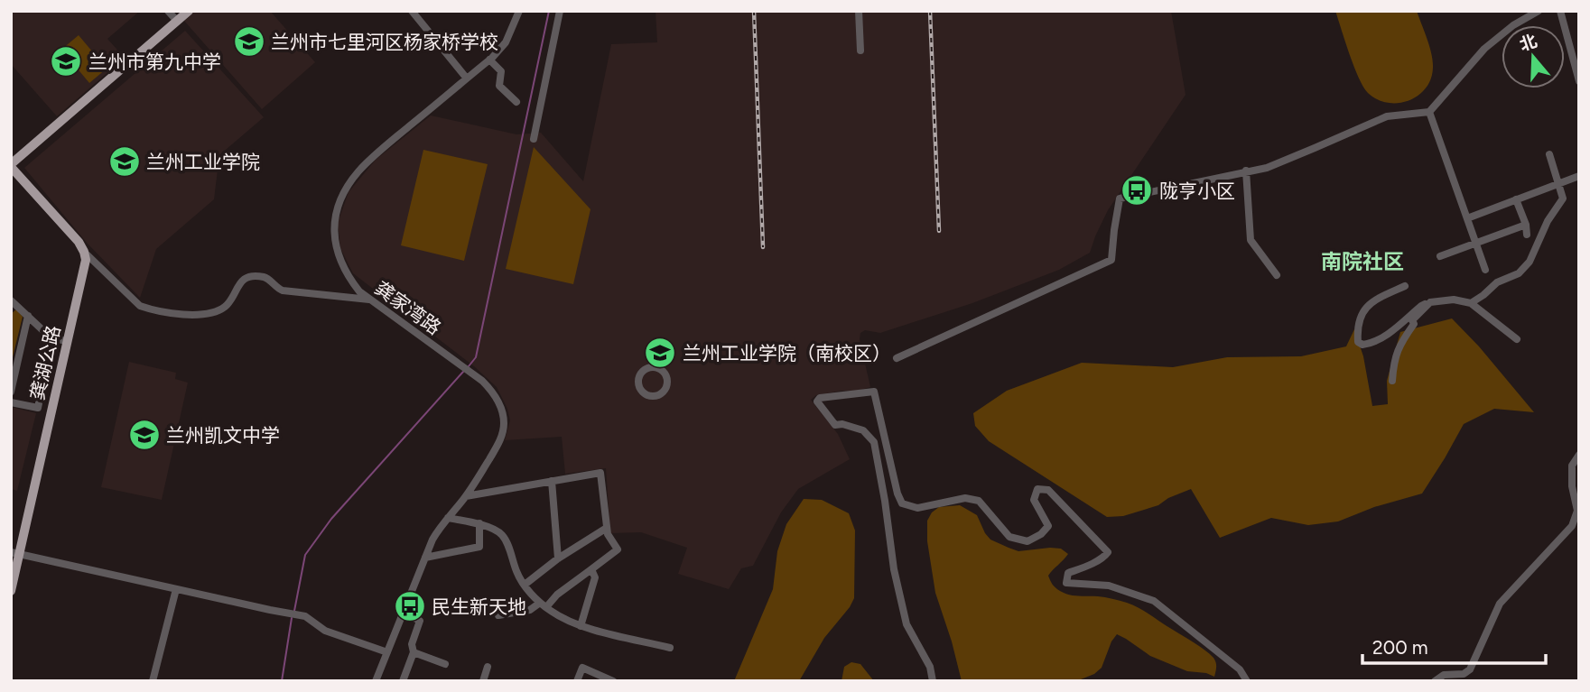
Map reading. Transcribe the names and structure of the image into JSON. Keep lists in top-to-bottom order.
{
  "streets": {
    "main road": ["龚湖公路"],
    "street": ["龚家湾路"]
  },
  "districts": ["南院社区"],
  "places": {
    "school or university": [
      "兰州市七里河区杨家桥学校",
      "兰州市第九中学",
      "兰州工业学院",
      "兰州工业学院（南校区）",
      "兰州凯文中学"
    ],
    "bus stop": ["陇亨小区", "民生新天地"]
  },
  "scale_bar": "200 m",
  "north": "top"
}
